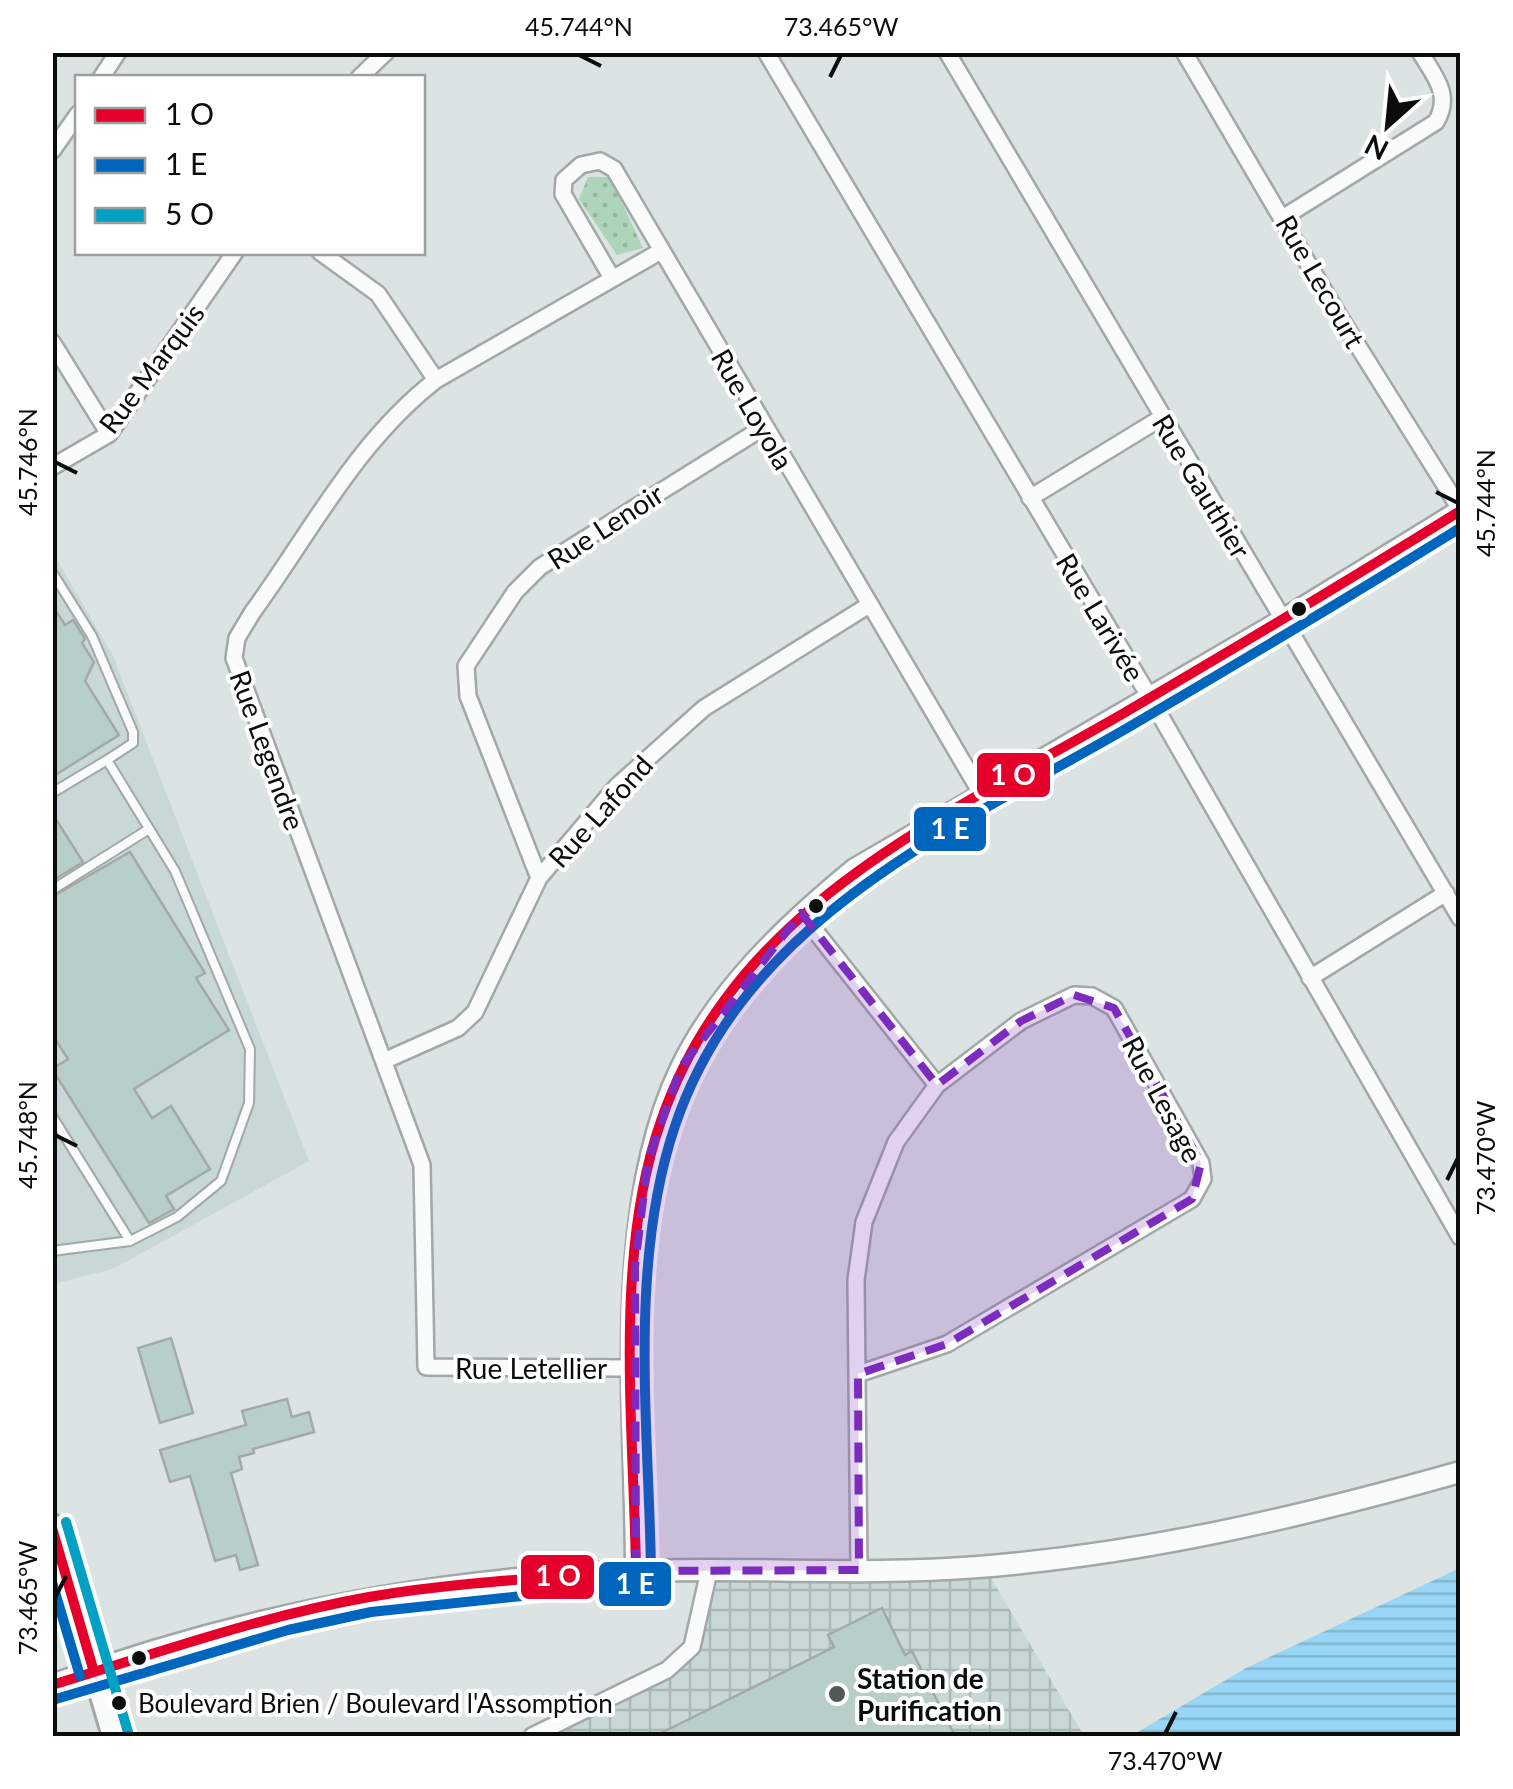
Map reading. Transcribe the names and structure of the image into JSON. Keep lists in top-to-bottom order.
{
  "streets": {
    "street": [
      "Rue Lecourt",
      "Rue Marquis",
      "Rue Loyola",
      "Rue Gauthier",
      "Rue Lenoir",
      "Rue Larivée",
      "Rue Legendre",
      "Rue Lafond",
      "Rue Lesage",
      "Rue Letellier"
    ]
  },
  "crossings": [
    ["Rue Loyola", "Rue Lenoir"],
    ["Rue Loyola", "Rue Legendre"],
    ["Rue Loyola", "Rue Lafond"],
    ["Rue Lenoir", "Rue Lafond"],
    ["Rue Legendre", "Rue Lafond"],
    ["Rue Legendre", "Rue Letellier"]
  ],
  "places": ["Station de Purification", "Boulevard Brien / Boulevard l'Assomption"],
  "legend": ["1 O", "1 E", "5 O"],
  "north": "bottom left",
  "coordinates": [
    "45.744°N",
    "73.465°W",
    "45.746°N",
    "45.748°N",
    "73.470°W"
  ]
}
